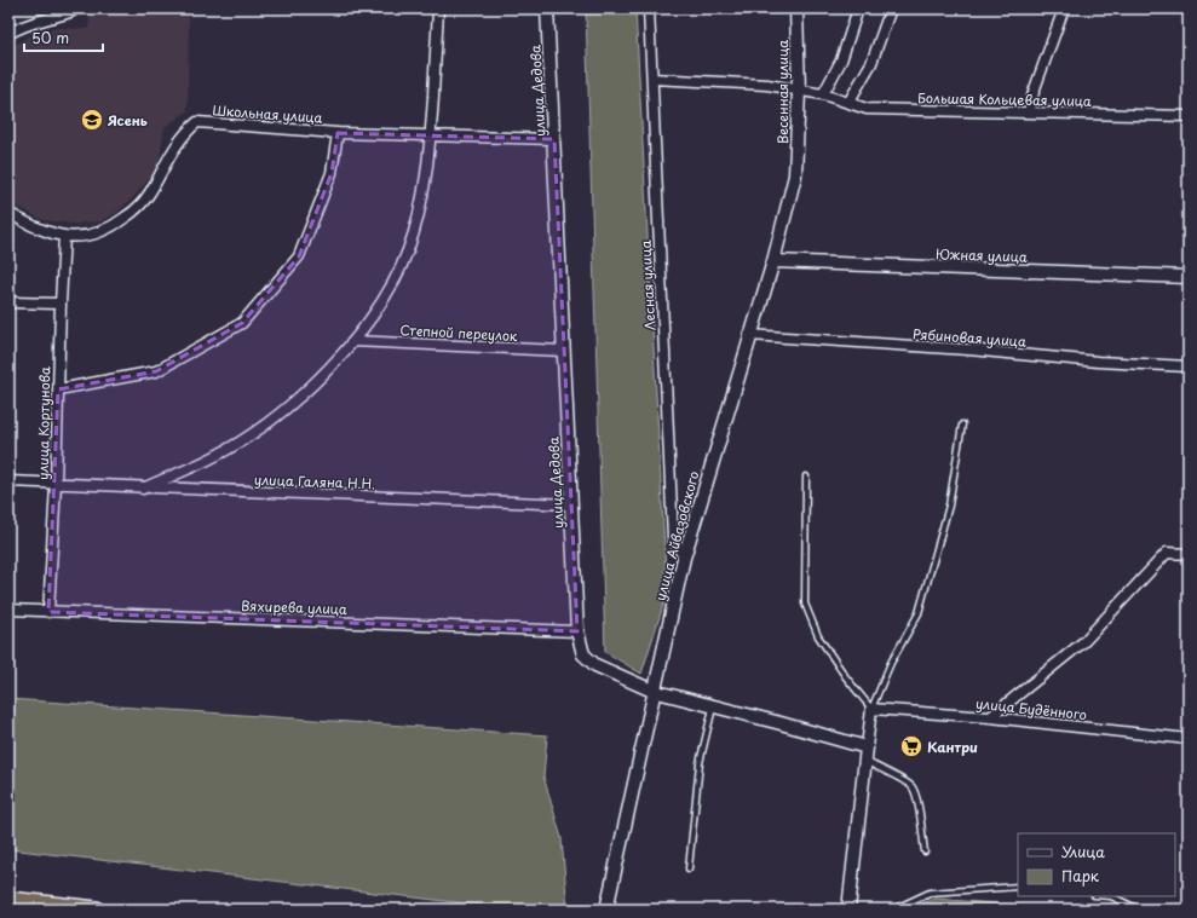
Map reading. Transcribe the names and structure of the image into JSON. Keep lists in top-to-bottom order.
{
  "streets": {
    "street": [
      "улица Дедова",
      "Весенная улица",
      "Большая Кольцевая улица",
      "Школьная улица",
      "Южная улица",
      "Лесная улица",
      "Степной переулок",
      "Рябиновая улица",
      "улица Кортунова",
      "улица Галяна Н.Н.",
      "улица Айвазовского",
      "Вяхирева улица",
      "улица Будённого"
    ]
  },
  "crossings": [
    ["улица Дедова", "Школьная улица"],
    ["улица Дедова", "Степной переулок"],
    ["улица Дедова", "улица Галяна Н.Н."],
    ["улица Дедова", "улица Айвазовского"],
    ["улица Дедова", "Вяхирева улица"],
    ["Весенная улица", "Большая Кольцевая улица"],
    ["Весенная улица", "улица Айвазовского"],
    ["Большая Кольцевая улица", "Лесная улица"],
    ["Школьная улица", "улица Кортунова"],
    ["Южная улица", "улица Айвазовского"],
    ["Лесная улица", "улица Айвазовского"],
    ["Рябиновая улица", "улица Айвазовского"],
    ["улица Кортунова", "улица Галяна Н.Н."],
    ["улица Кортунова", "Вяхирева улица"]
  ],
  "places": {
    "school or university": ["Ясень"],
    "supermarket": ["Кантри"]
  },
  "legend": ["Улица", "Парк"],
  "scale_bar": "50 m"
}
